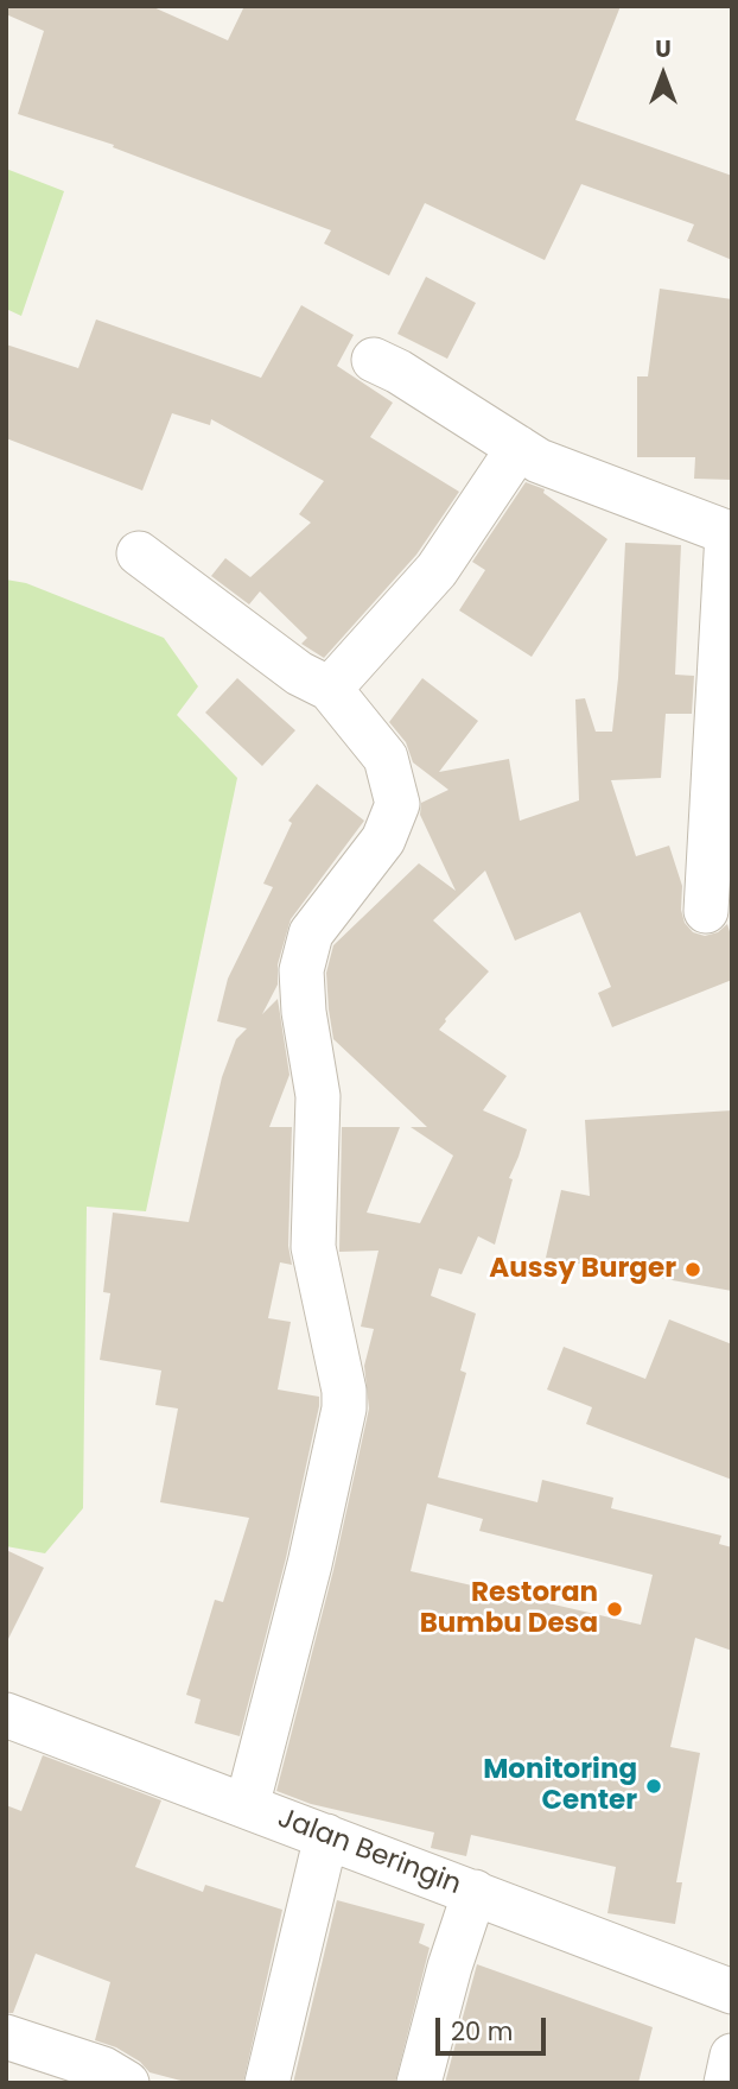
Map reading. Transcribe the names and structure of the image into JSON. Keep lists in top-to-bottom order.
{
  "streets": {
    "street": ["Jalan Beringin"]
  },
  "places": ["Aussy Burger", "Restoran Bumbu Desa", "Monitoring Center"],
  "scale_bar": "20 m",
  "north": "top"
}
